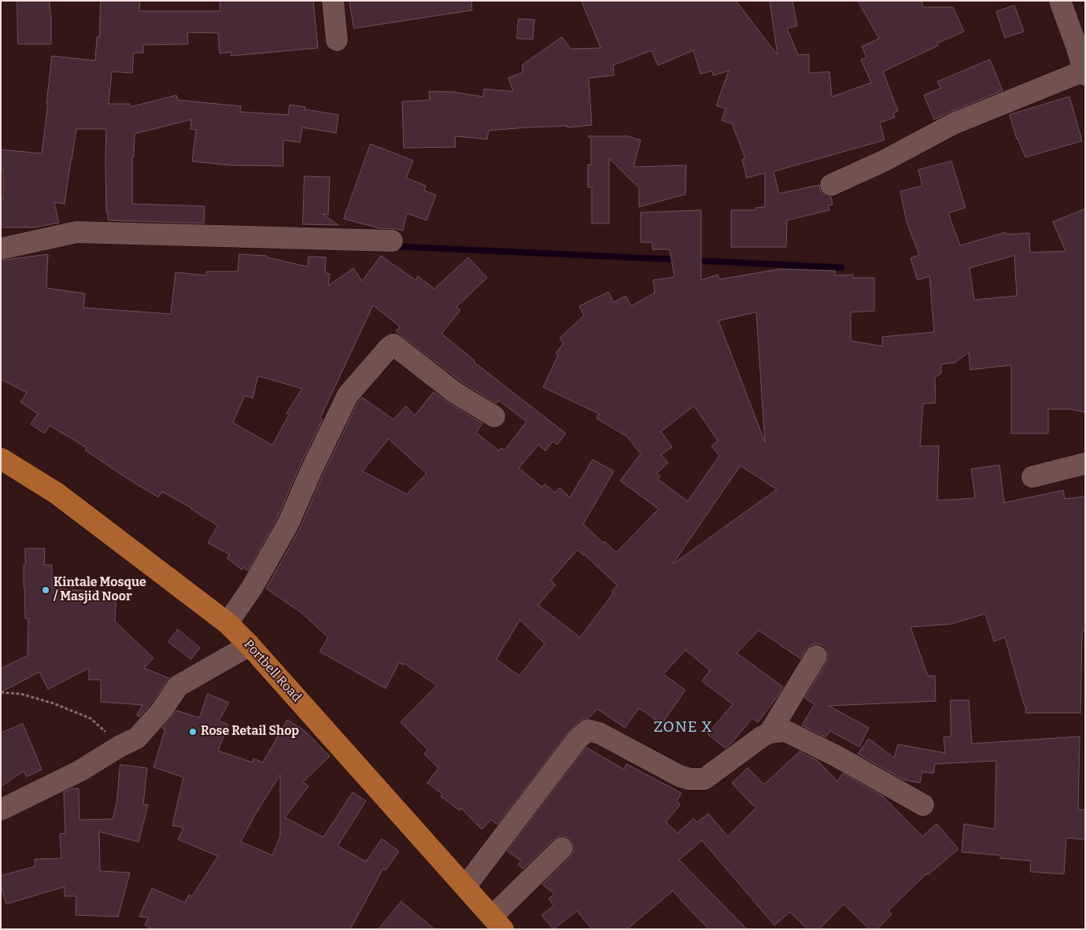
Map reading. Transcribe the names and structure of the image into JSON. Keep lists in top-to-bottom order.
{
  "streets": {
    "main road": ["Portbell Road"]
  },
  "districts": ["ZONE X"],
  "places": ["Kintale Mosque / Masjid Noor", "Rose Retail Shop"]
}
